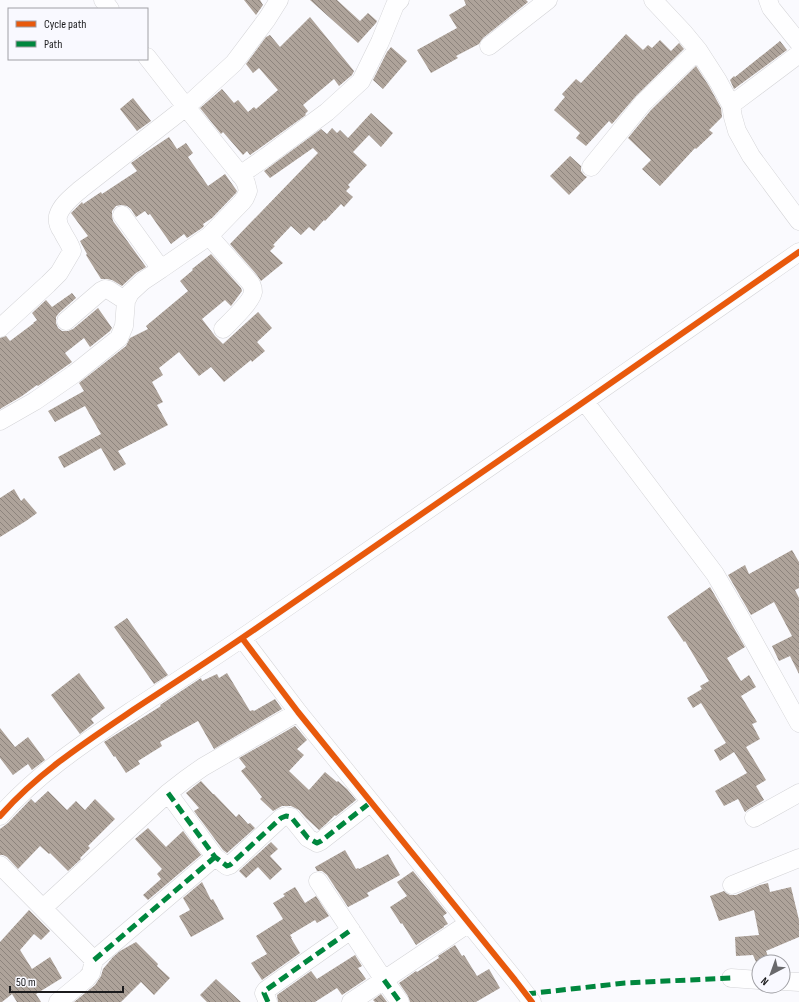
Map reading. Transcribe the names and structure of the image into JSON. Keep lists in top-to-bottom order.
{
  "legend": ["Cycle path", "Path"],
  "scale_bar": "50 m",
  "north": "bottom left"
}
